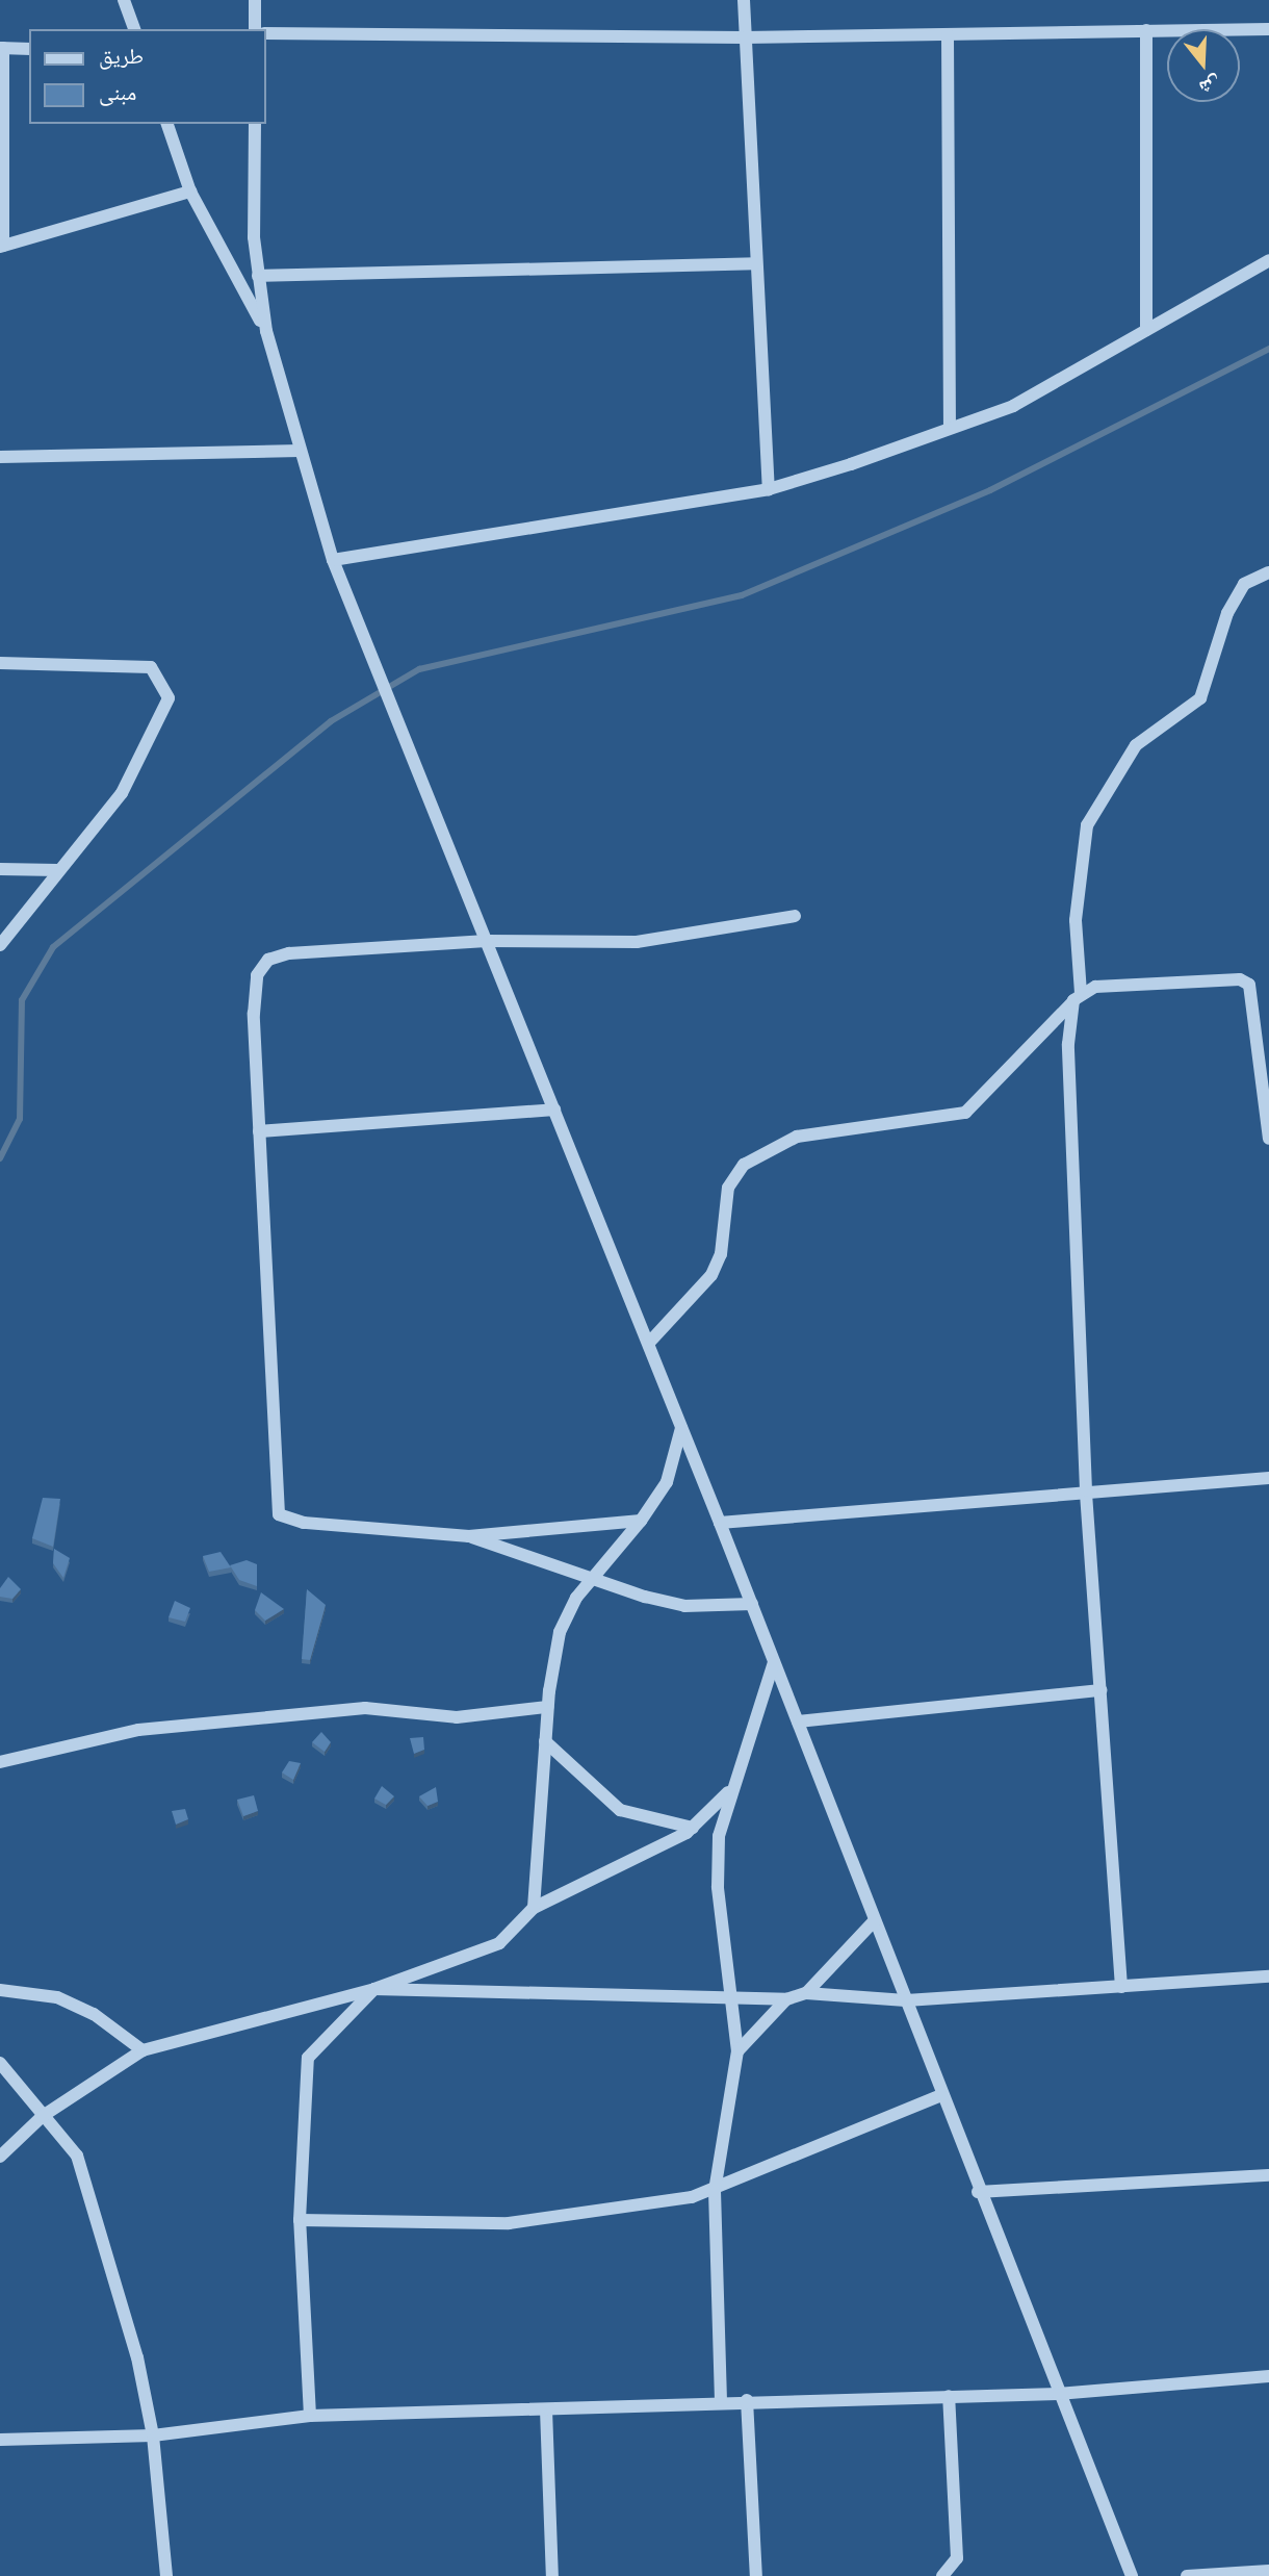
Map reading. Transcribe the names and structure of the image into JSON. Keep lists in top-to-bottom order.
{
  "legend": ["طريق", "مبنى"],
  "north": "bottom"
}
